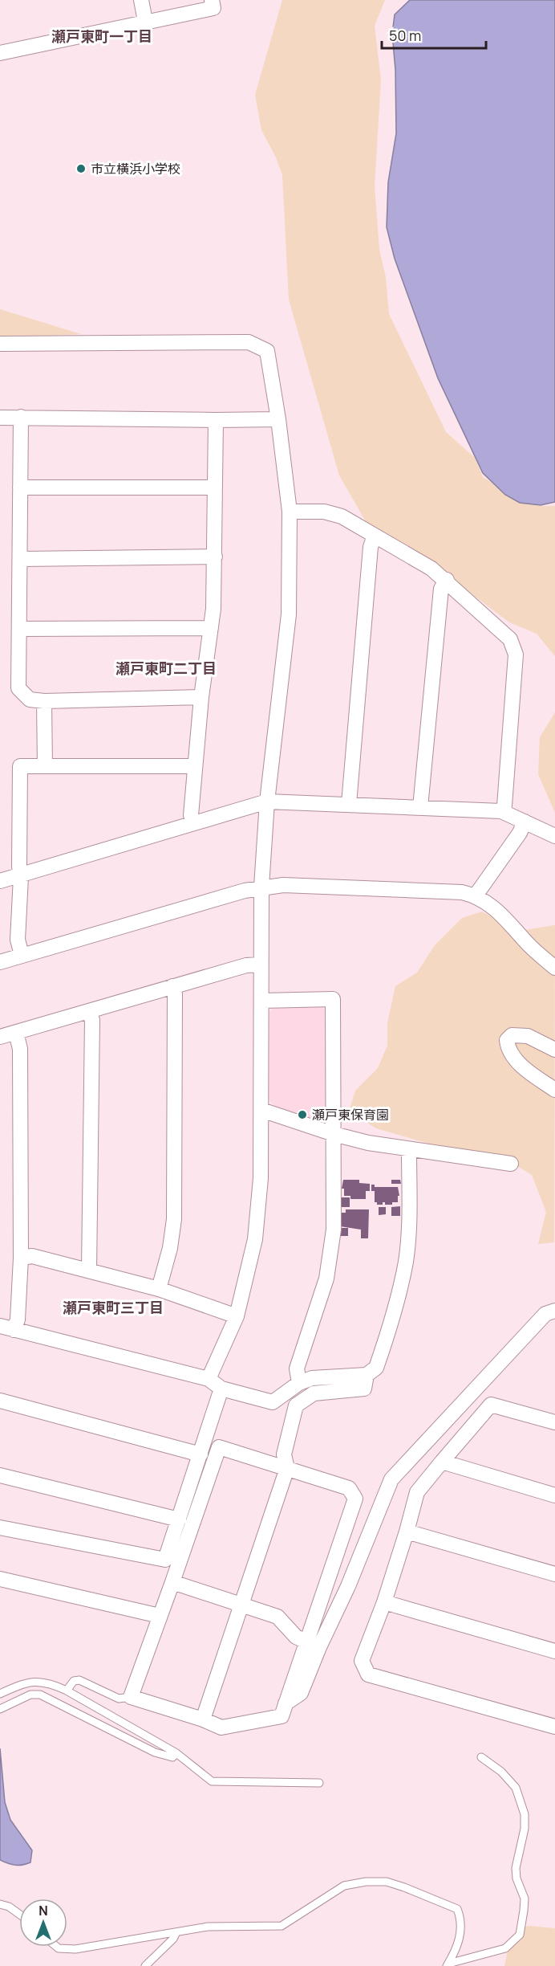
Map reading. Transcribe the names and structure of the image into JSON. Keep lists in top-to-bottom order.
{
  "districts": ["瀬戸東町一丁目", "瀬戸東町二丁目", "瀬戸東町三丁目"],
  "places": ["市立横浜小学校", "瀬戸東保育園"],
  "scale_bar": "50 m",
  "north": "top"
}
